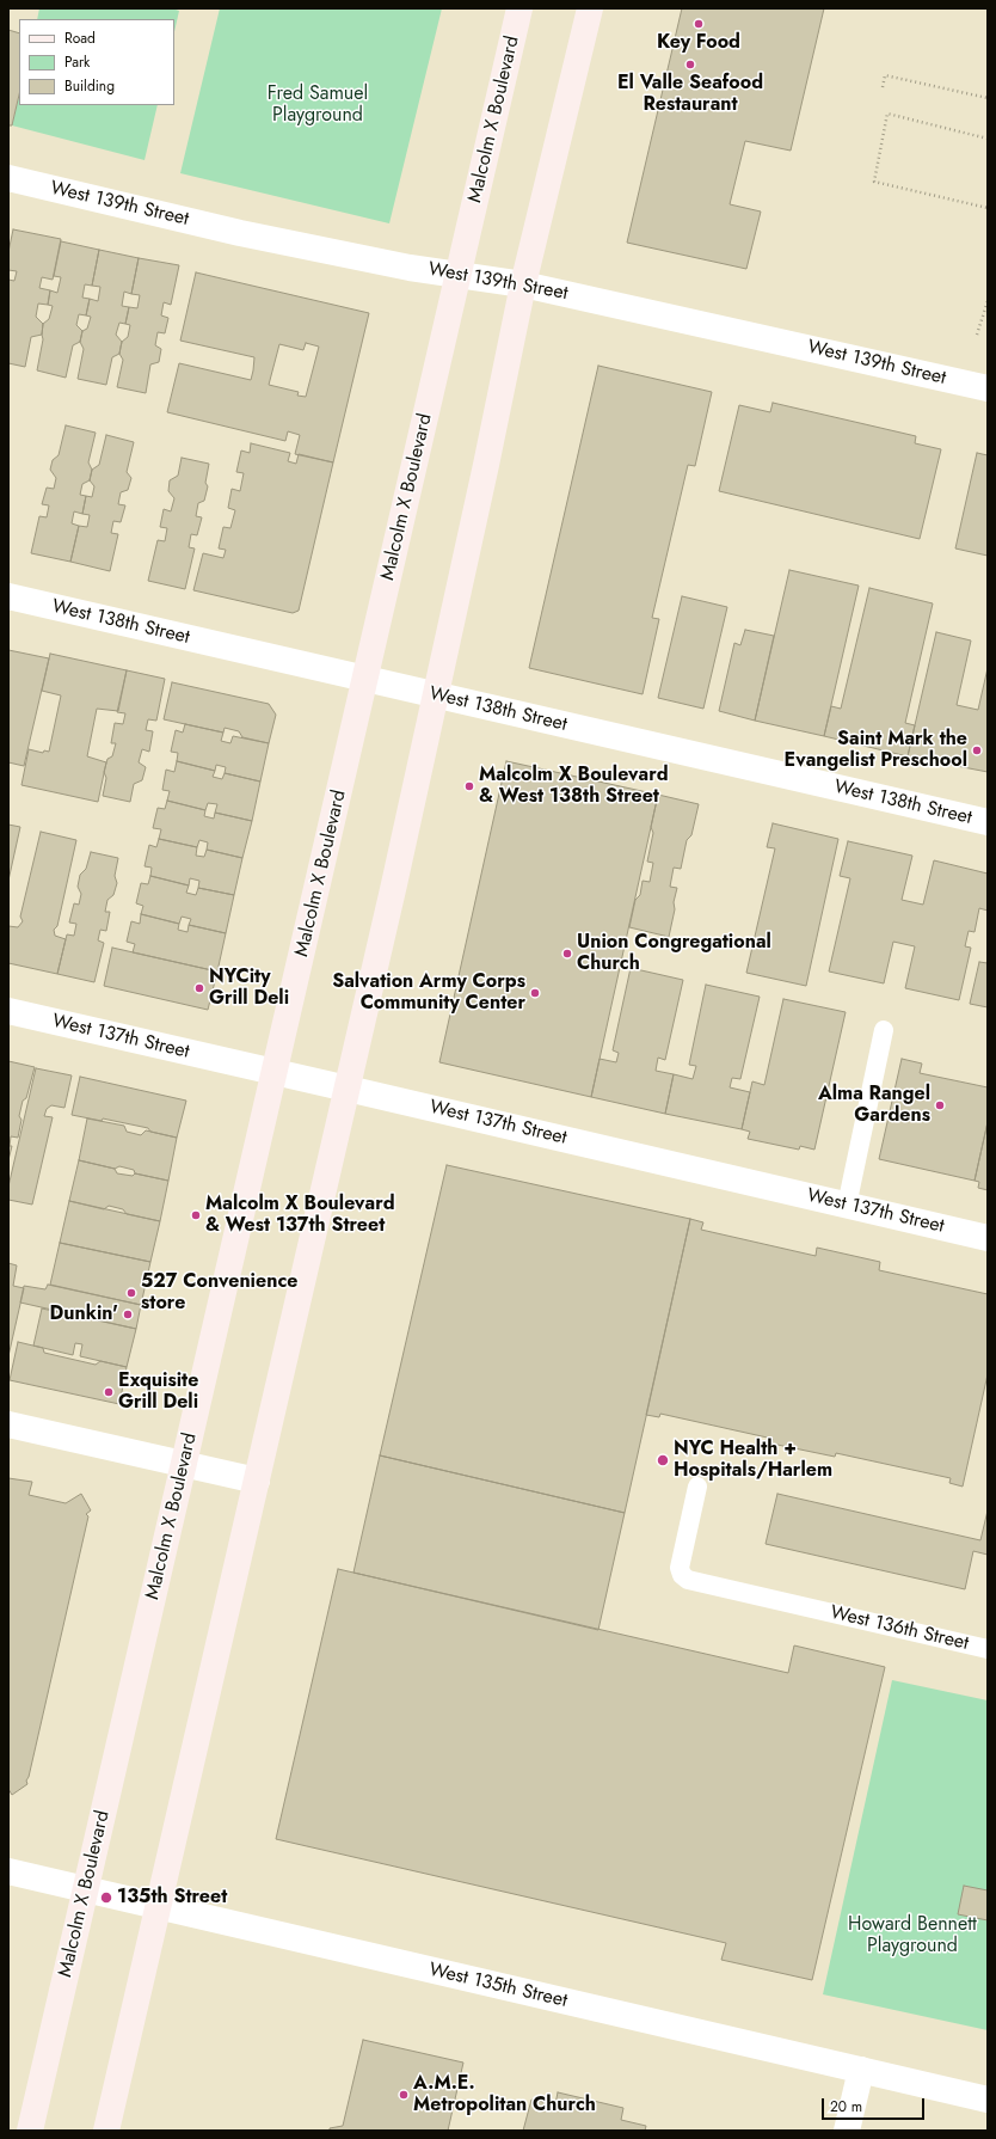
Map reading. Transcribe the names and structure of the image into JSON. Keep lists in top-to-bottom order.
{
  "streets": {
    "main road": ["Malcolm X Boulevard"],
    "street": [
      "West 139th Street",
      "West 138th Street",
      "West 137th Street",
      "West 135th Street"
    ],
    "lane": ["West 136th Street"]
  },
  "crossings": [
    ["Malcolm X Boulevard", "West 139th Street"],
    ["Malcolm X Boulevard", "West 138th Street"],
    ["Malcolm X Boulevard", "West 137th Street"],
    ["Malcolm X Boulevard", "West 135th Street"]
  ],
  "parks": ["Fred Samuel Playground", "Howard Bennett Playground"],
  "places": [
    "Key Food",
    "El Valle Seafood Restaurant",
    "Saint Mark the Evangelist Preschool",
    "Malcolm X Boulevard & West 138th Street",
    "Union Congregational Church",
    "NYCity Grill Deli",
    "Salvation Army Corps Community Center",
    "Alma Rangel Gardens",
    "Malcolm X Boulevard & West 137th Street",
    "527 Convenience store",
    "Dunkin'",
    "Exquisite Grill Deli",
    "NYC Health + Hospitals/Harlem",
    "135th Street",
    "A.M.E. Metropolitan Church"
  ],
  "legend": ["Road", "Park", "Building"],
  "scale_bar": "20 m"
}
